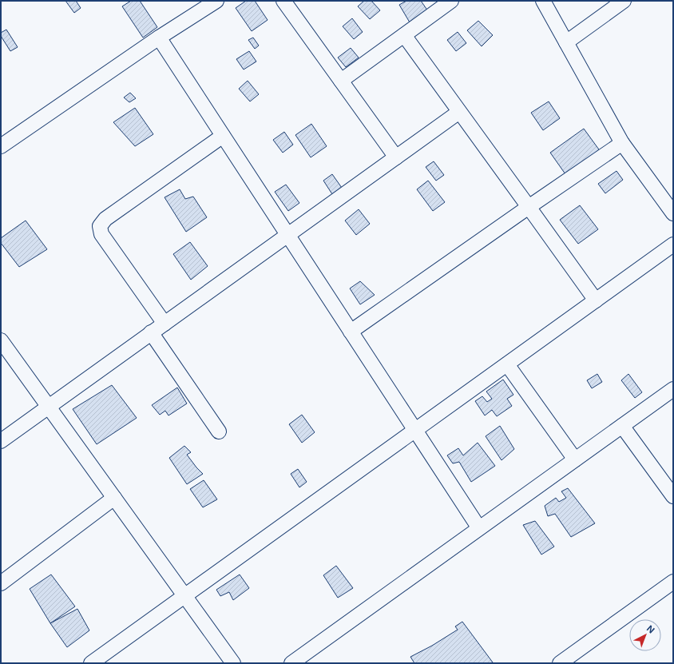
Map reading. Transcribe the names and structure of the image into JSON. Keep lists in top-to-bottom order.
{
  "north": "top right"
}
